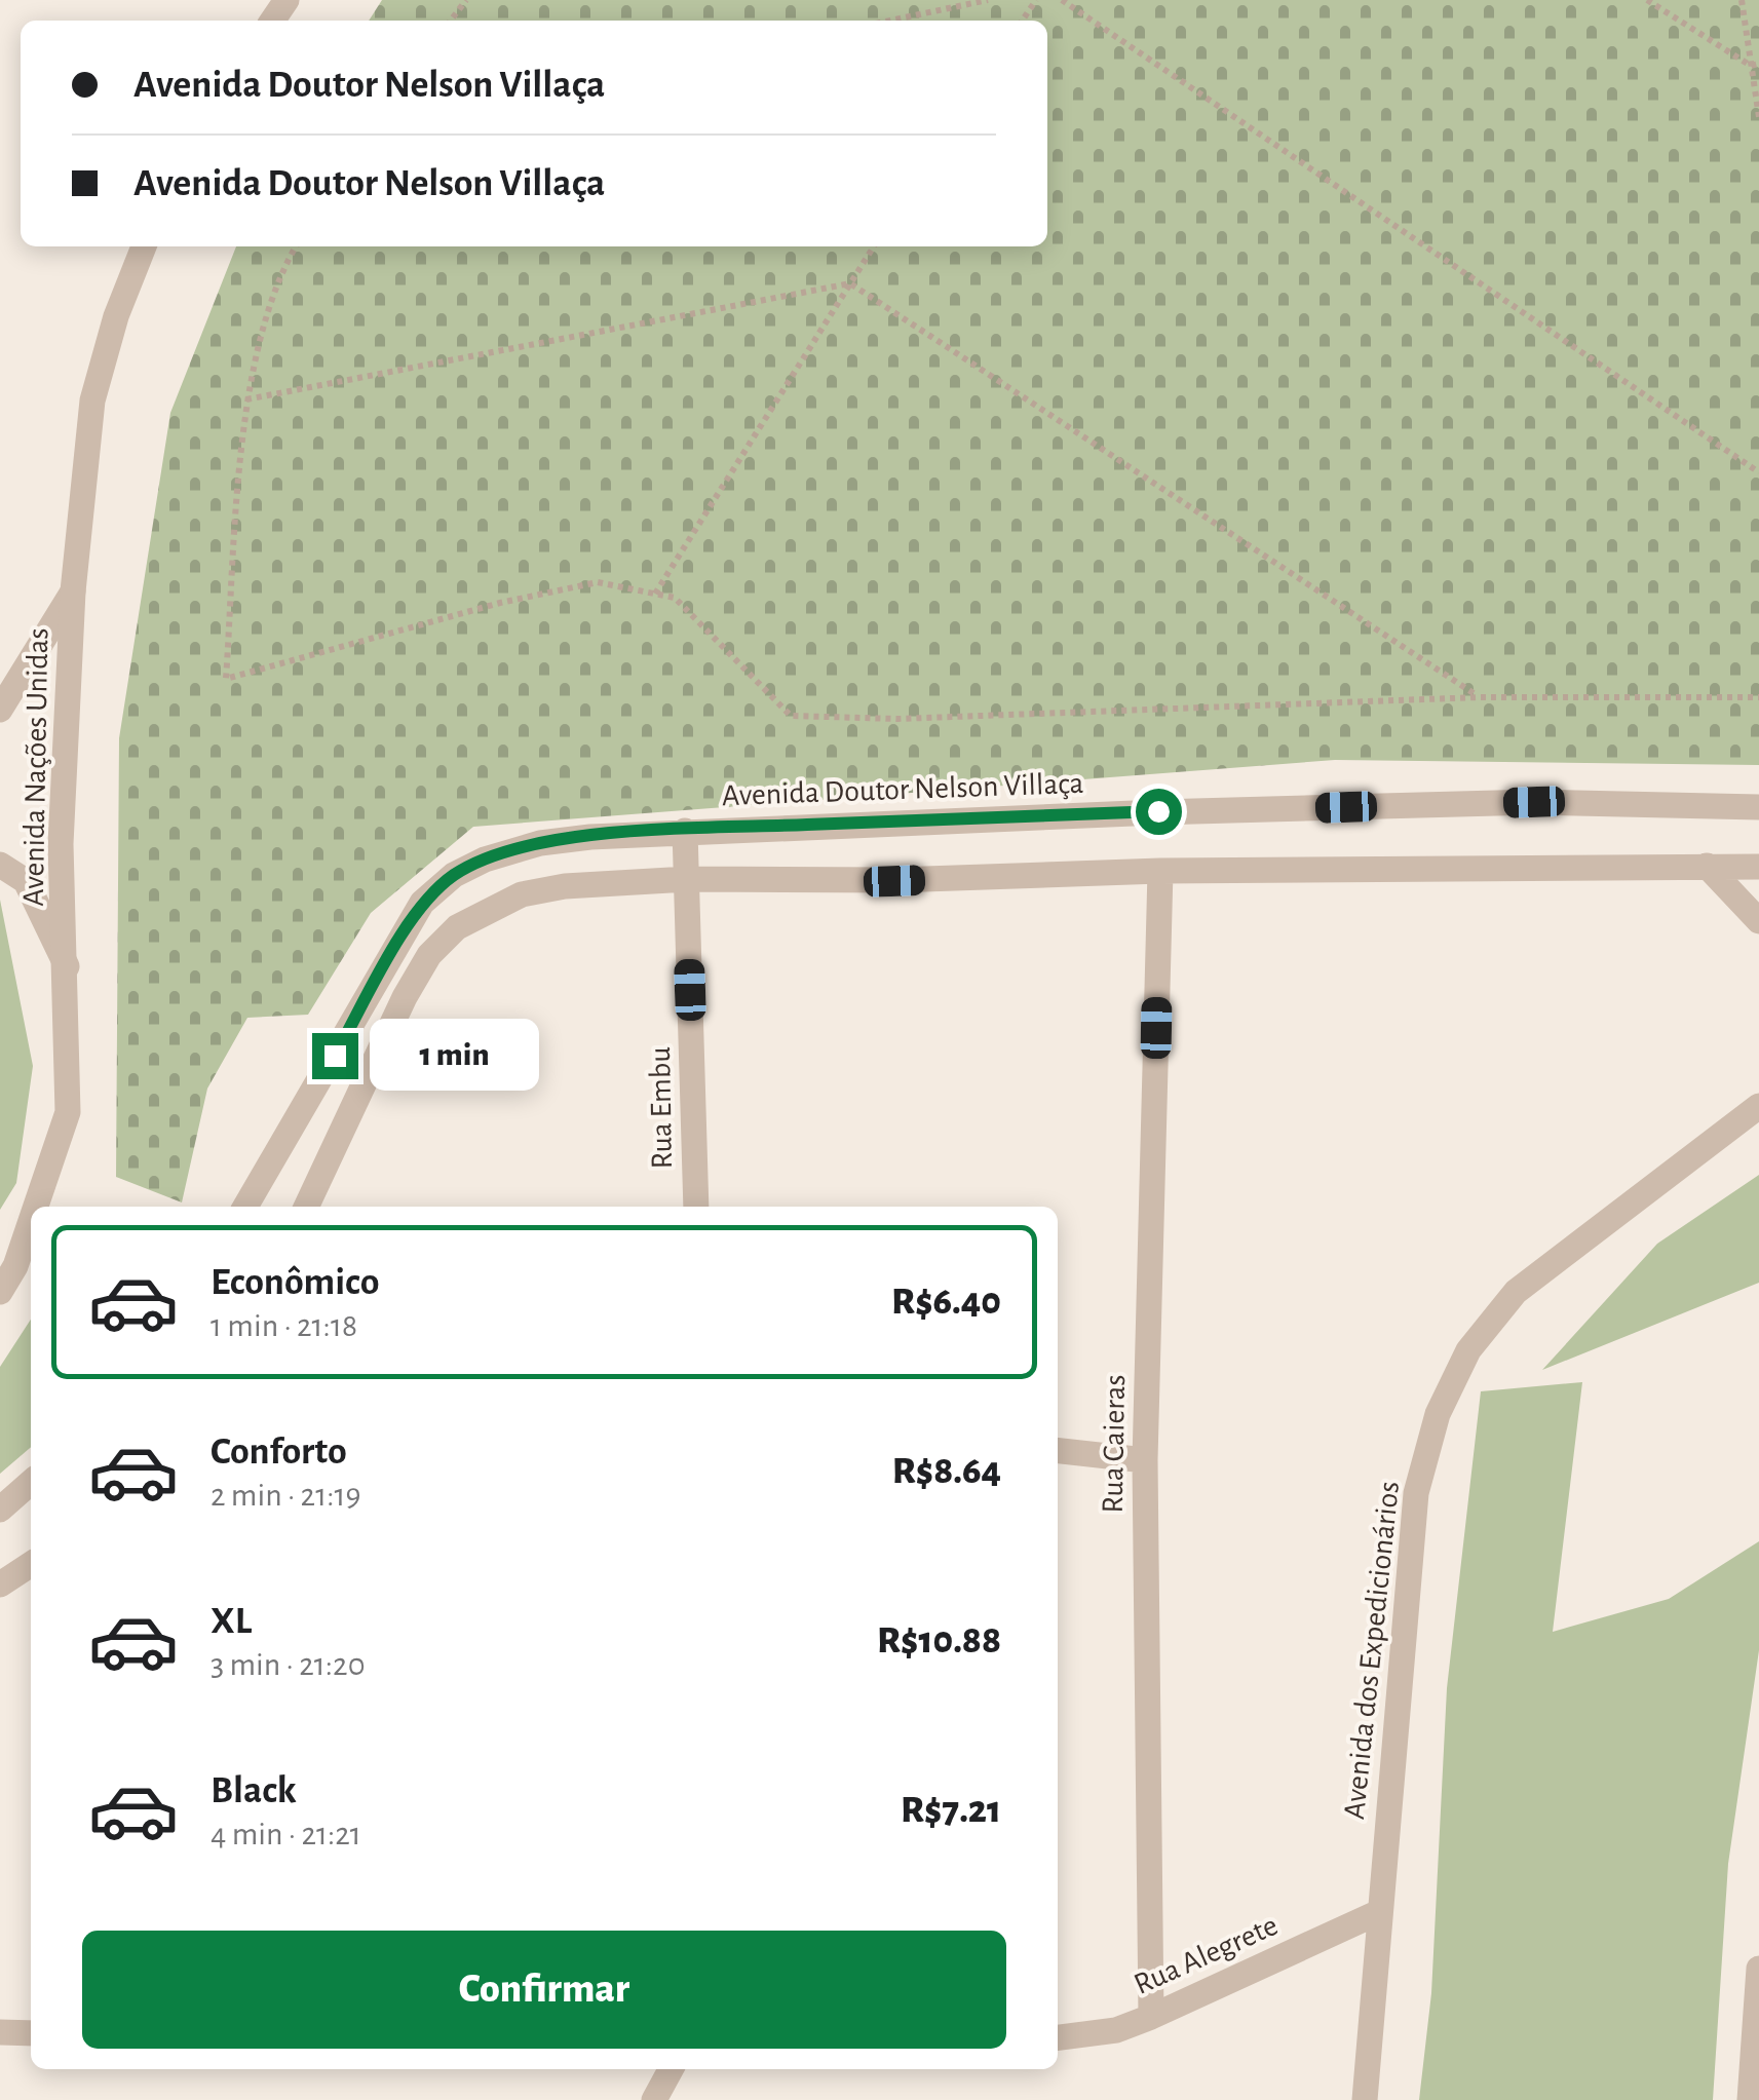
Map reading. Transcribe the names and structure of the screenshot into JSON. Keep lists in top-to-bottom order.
{
  "streets": {
    "street": [
      "Avenida Nações Unidas",
      "Avenida Doutor Nelson Villaça",
      "Rua Embu",
      "Rua Caieras",
      "Avenida dos Expedicionários",
      "Rua Alegrete"
    ]
  },
  "crossings": [
    ["Avenida Doutor Nelson Villaça", "Rua Embu"],
    ["Rua Caieras", "Rua Alegrete"],
    ["Avenida dos Expedicionários", "Rua Alegrete"]
  ],
  "page": {
    "banner": ["Avenida Doutor Nelson Villaça", "Avenida Doutor Nelson Villaça"],
    "bubble": "1 min",
    "list": [
      {
        "name": "Econômico",
        "note": "1 min · 21:18",
        "value": "R$6.40"
      },
      {
        "name": "Conforto",
        "note": "2 min · 21:19",
        "value": "R$8.64"
      },
      {
        "name": "XL",
        "note": "3 min · 21:20",
        "value": "R$10.88"
      },
      {
        "name": "Black",
        "note": "4 min · 21:21",
        "value": "R$7.21"
      }
    ],
    "buttons": "Confirmar"
  }
}
